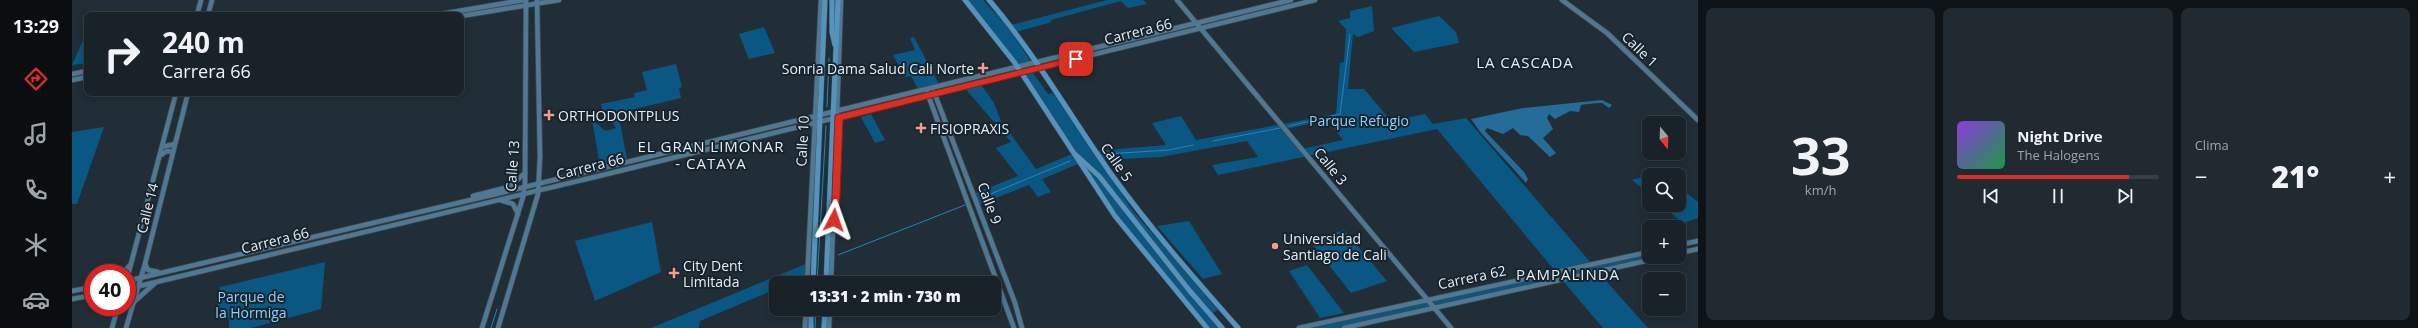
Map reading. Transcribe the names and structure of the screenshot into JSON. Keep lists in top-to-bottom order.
{
  "streets": {
    "main road": [
      "Carrera 66",
      "Calle 1",
      "Calle 10",
      "Calle 5",
      "Calle 13",
      "Calle 3",
      "Calle 9",
      "Calle 14",
      "Carrera 62"
    ]
  },
  "crossings": [
    ["Carrera 66", "Calle 10"],
    ["Carrera 66", "Calle 5"],
    ["Carrera 66", "Calle 13"],
    ["Carrera 66", "Calle 3"],
    ["Carrera 66", "Calle 9"],
    ["Carrera 66", "Calle 14"],
    ["Calle 3", "Carrera 62"]
  ],
  "districts": ["LA CASCADA", "EL GRAN LIMONAR - CATAYA", "PAMPALINDA"],
  "parks": ["Parque Refugio", "Parque de la Hormiga"],
  "places": {
    "health": [
      "Sonria Dama Salud Cali Norte",
      "ORTHODONTPLUS",
      "FISIOPRAXIS",
      "City Dent Limitada"
    ],
    "other": ["Universidad Santiago de Cali"]
  },
  "north": "bottom",
  "page": {
    "tabs": "13:29",
    "tile": [
      ["33", "km/h"],
      "Clima"
    ],
    "turn": ["240 m", "Carrera 66"],
    "map_buttons": ["+", "−"],
    "song": ["Night Drive", "The Halogens"],
    "heat": ["−", "21°", "+"],
    "limit": "40",
    "trip": "13:31 · 2 min · 730 m"
  }
}
